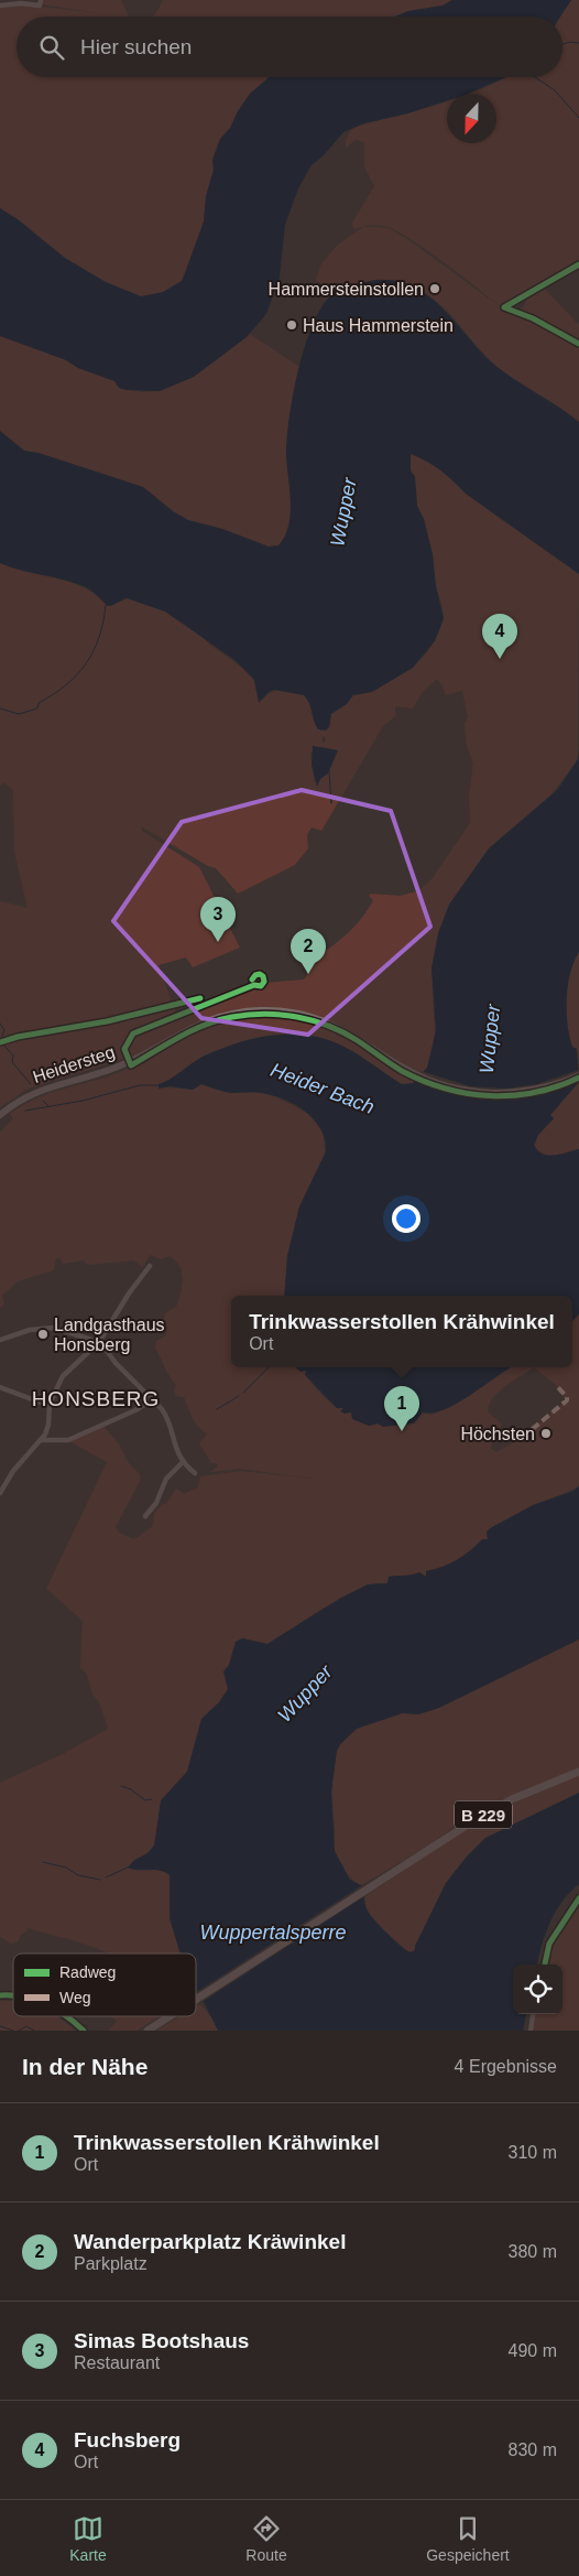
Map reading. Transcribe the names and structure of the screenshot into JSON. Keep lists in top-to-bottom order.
{
  "streets": {
    "main road": ["Heidersteg", "B 229"]
  },
  "districts": ["HONSBERG"],
  "water": ["Wupper", "Heider Bach", "Wuppertalsperre"],
  "places": [
    "Hammersteinstollen",
    "Haus Hammerstein",
    "Landgasthaus Honsberg",
    "Höchsten"
  ],
  "legend": ["Radweg", "Weg"],
  "north": "bottom",
  "page": {
    "search": "Hier suchen",
    "pins": [
      "4",
      "3",
      "2",
      "1"
    ],
    "popup": ["Trinkwasserstollen Krähwinkel", "Ort"],
    "heading": ["In der Nähe", "4 Ergebnisse"],
    "list": [
      {
        "mark": "1",
        "name": "Trinkwasserstollen Krähwinkel",
        "note": "Ort",
        "value": "310 m"
      },
      {
        "mark": "2",
        "name": "Wanderparkplatz Kräwinkel",
        "note": "Parkplatz",
        "value": "380 m"
      },
      {
        "mark": "3",
        "name": "Simas Bootshaus",
        "note": "Restaurant",
        "value": "490 m"
      },
      {
        "mark": "4",
        "name": "Fuchsberg",
        "note": "Ort",
        "value": "830 m"
      }
    ],
    "nav": ["Karte", "Route", "Gespeichert"]
  }
}
